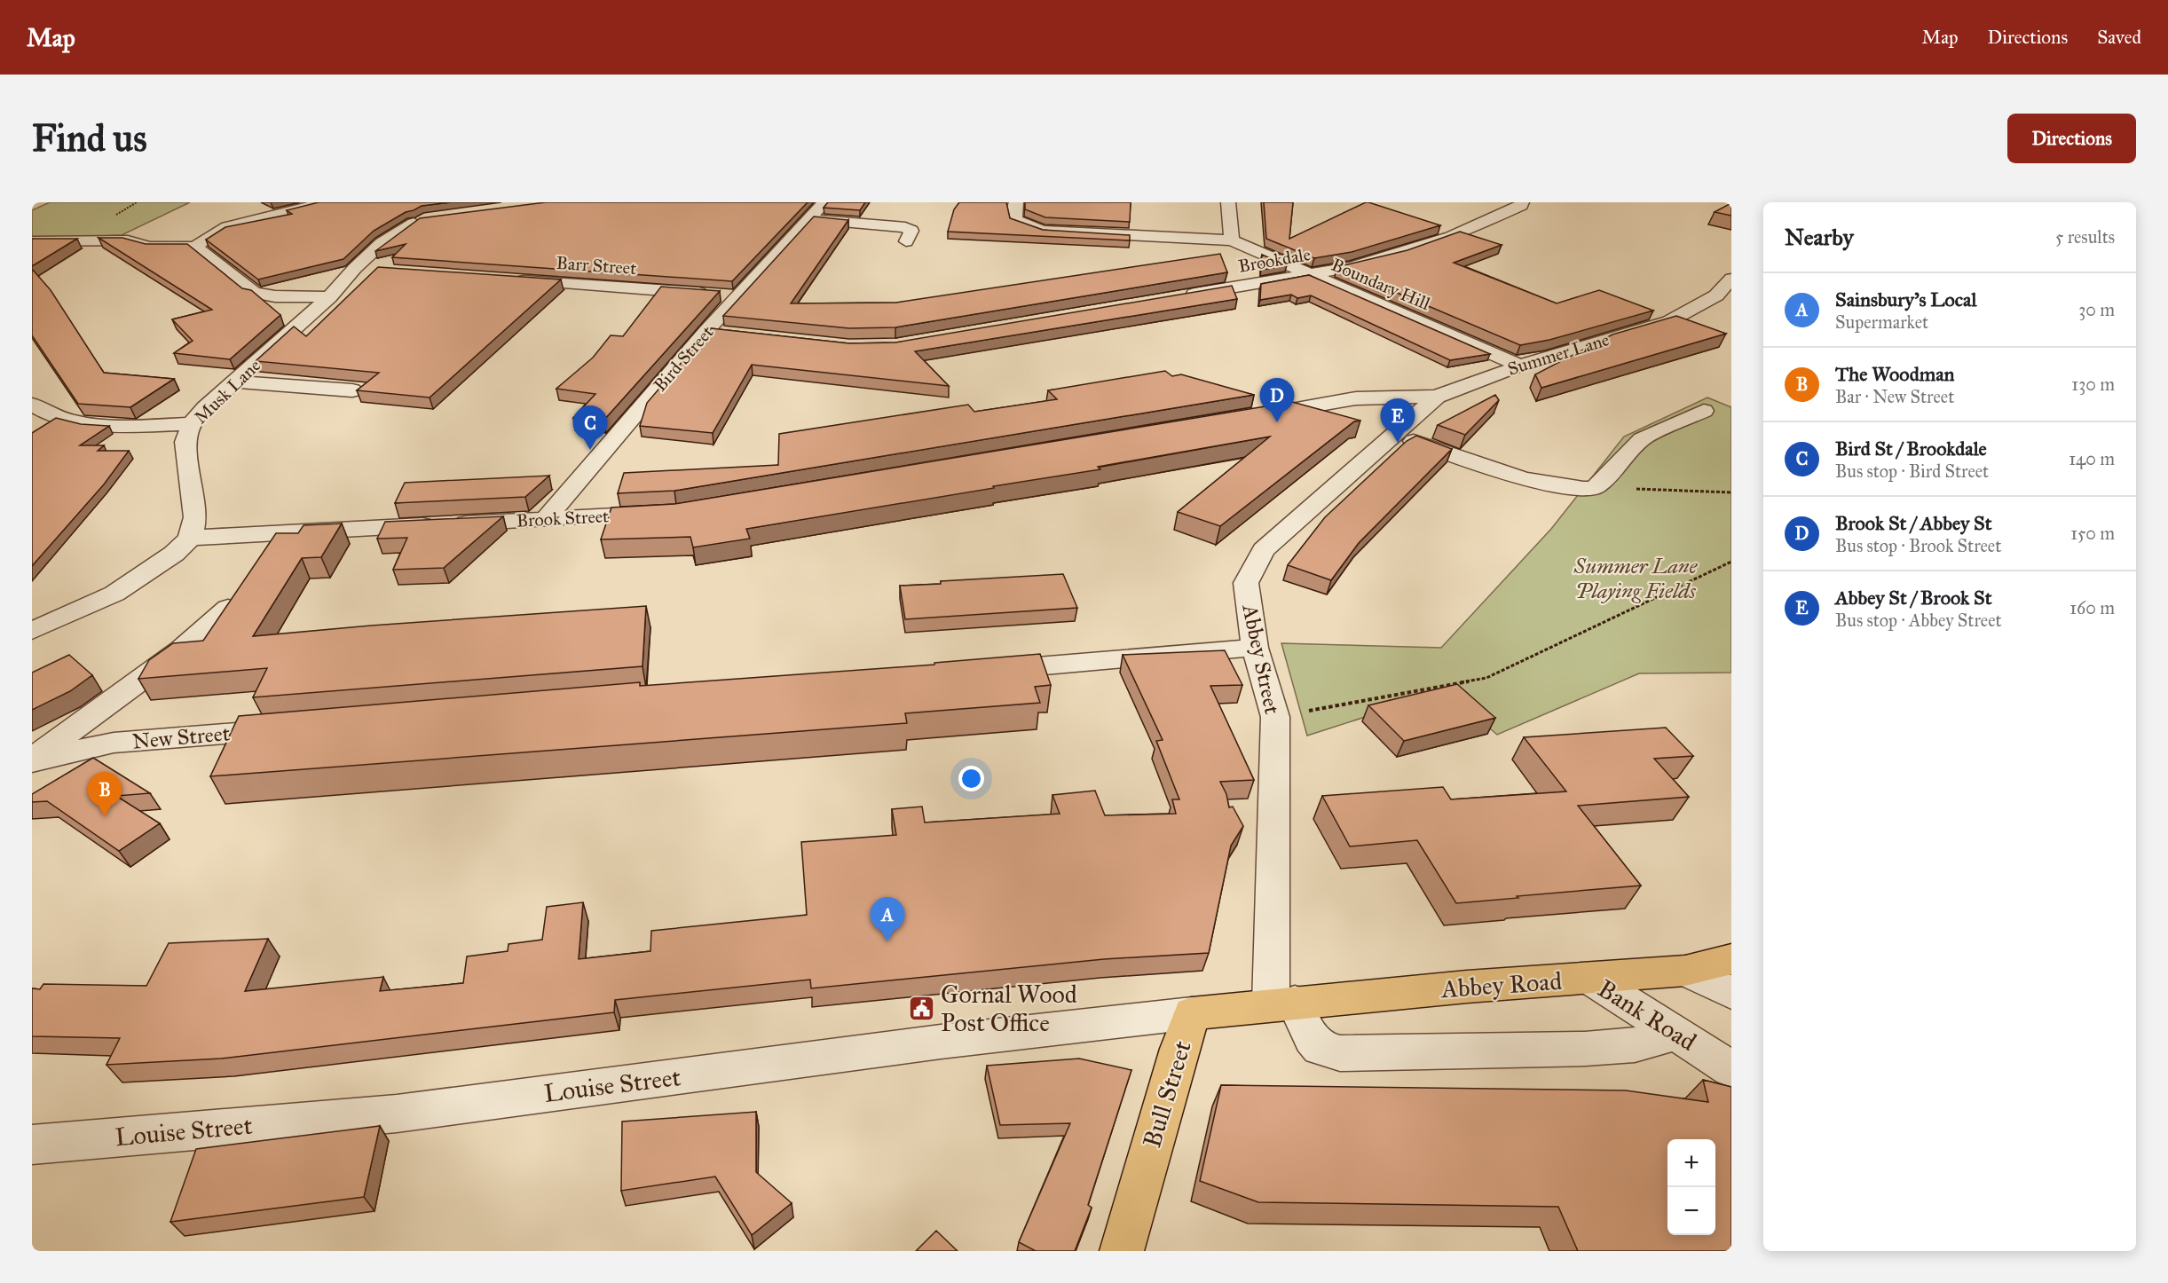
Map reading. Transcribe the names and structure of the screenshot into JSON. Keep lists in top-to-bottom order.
{
  "streets": {
    "main road": ["Abbey Road", "Bull Street"],
    "street": [
      "Brookdale",
      "Barr Street",
      "Boundary Hill",
      "Summer Lane",
      "Bird Street",
      "Musk Lane",
      "Brook Street",
      "Abbey Street",
      "New Street",
      "Bank Road",
      "Louise Street"
    ]
  },
  "crossings": [
    ["Brookdale", "Boundary Hill"],
    ["Barr Street", "Bird Street"],
    ["Boundary Hill", "Summer Lane"],
    ["Summer Lane", "Abbey Street"],
    ["Bird Street", "Brook Street"],
    ["Musk Lane", "Brook Street"],
    ["Abbey Street", "Abbey Road"],
    ["Abbey Street", "Bull Street"],
    ["Abbey Road", "Bank Road"],
    ["Abbey Road", "Bull Street"],
    ["Louise Street", "Bull Street"]
  ],
  "parks": ["Summer Lane Playing Fields"],
  "places": {
    "public building": ["Gornal Wood Post Office"]
  },
  "page": {
    "header": "Map",
    "nav": ["Map", "Directions", "Saved"],
    "buttons": "Directions",
    "title": "Find us",
    "heading": ["Nearby", "5 results"],
    "list": [
      {
        "mark": "A",
        "name": "Sainsbury's Local",
        "note": "Supermarket",
        "value": "30 m"
      },
      {
        "mark": "B",
        "name": "The Woodman",
        "note": "Bar · New Street",
        "value": "130 m"
      },
      {
        "mark": "C",
        "name": "Bird St / Brookdale",
        "note": "Bus stop · Bird Street",
        "value": "140 m"
      },
      {
        "mark": "D",
        "name": "Brook St / Abbey St",
        "note": "Bus stop · Brook Street",
        "value": "150 m"
      },
      {
        "mark": "E",
        "name": "Abbey St / Brook St",
        "note": "Bus stop · Abbey Street",
        "value": "160 m"
      }
    ],
    "pins": [
      "D",
      "E",
      "C",
      "B",
      "A"
    ],
    "map_buttons": ["+", "−"]
  }
}
